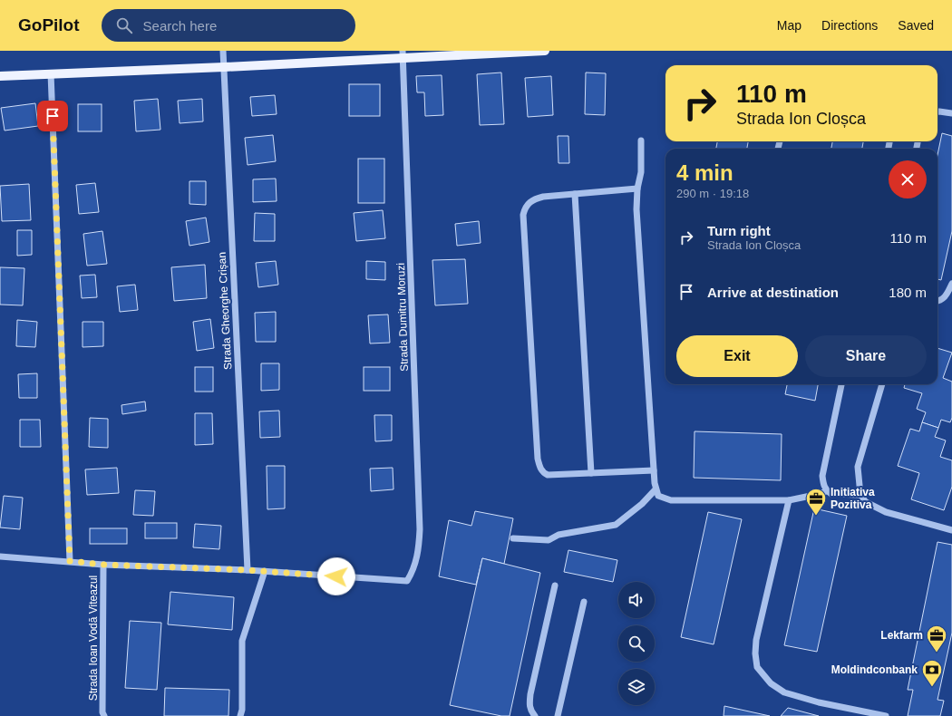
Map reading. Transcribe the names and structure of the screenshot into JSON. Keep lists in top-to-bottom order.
{
  "streets": {
    "street": ["Strada Gheorghe Crișan", "Strada Dumitru Moruzi", "Strada Ioan Vodă Viteazul"]
  },
  "crossings": [
    ["Strada Gheorghe Crișan", "Strada Ioan Vodă Viteazul"],
    ["Strada Dumitru Moruzi", "Strada Ioan Vodă Viteazul"]
  ],
  "places": {
    "office": ["Initiativa Pozitiva", "Lekfarm"],
    "bank": ["Moldindconbank"]
  },
  "page": {
    "header": "GoPilot",
    "search": "Search here",
    "nav": ["Map", "Directions", "Saved"],
    "turn": ["110 m", "Strada Ion Cloșca"],
    "heading": ["4 min", "290 m · 19:18"],
    "list": [
      {
        "name": "Turn right",
        "note": "Strada Ion Cloșca",
        "value": "110 m"
      },
      {
        "name": "Arrive at destination",
        "value": "180 m"
      }
    ],
    "buttons": ["Exit", "Share"]
  }
}
